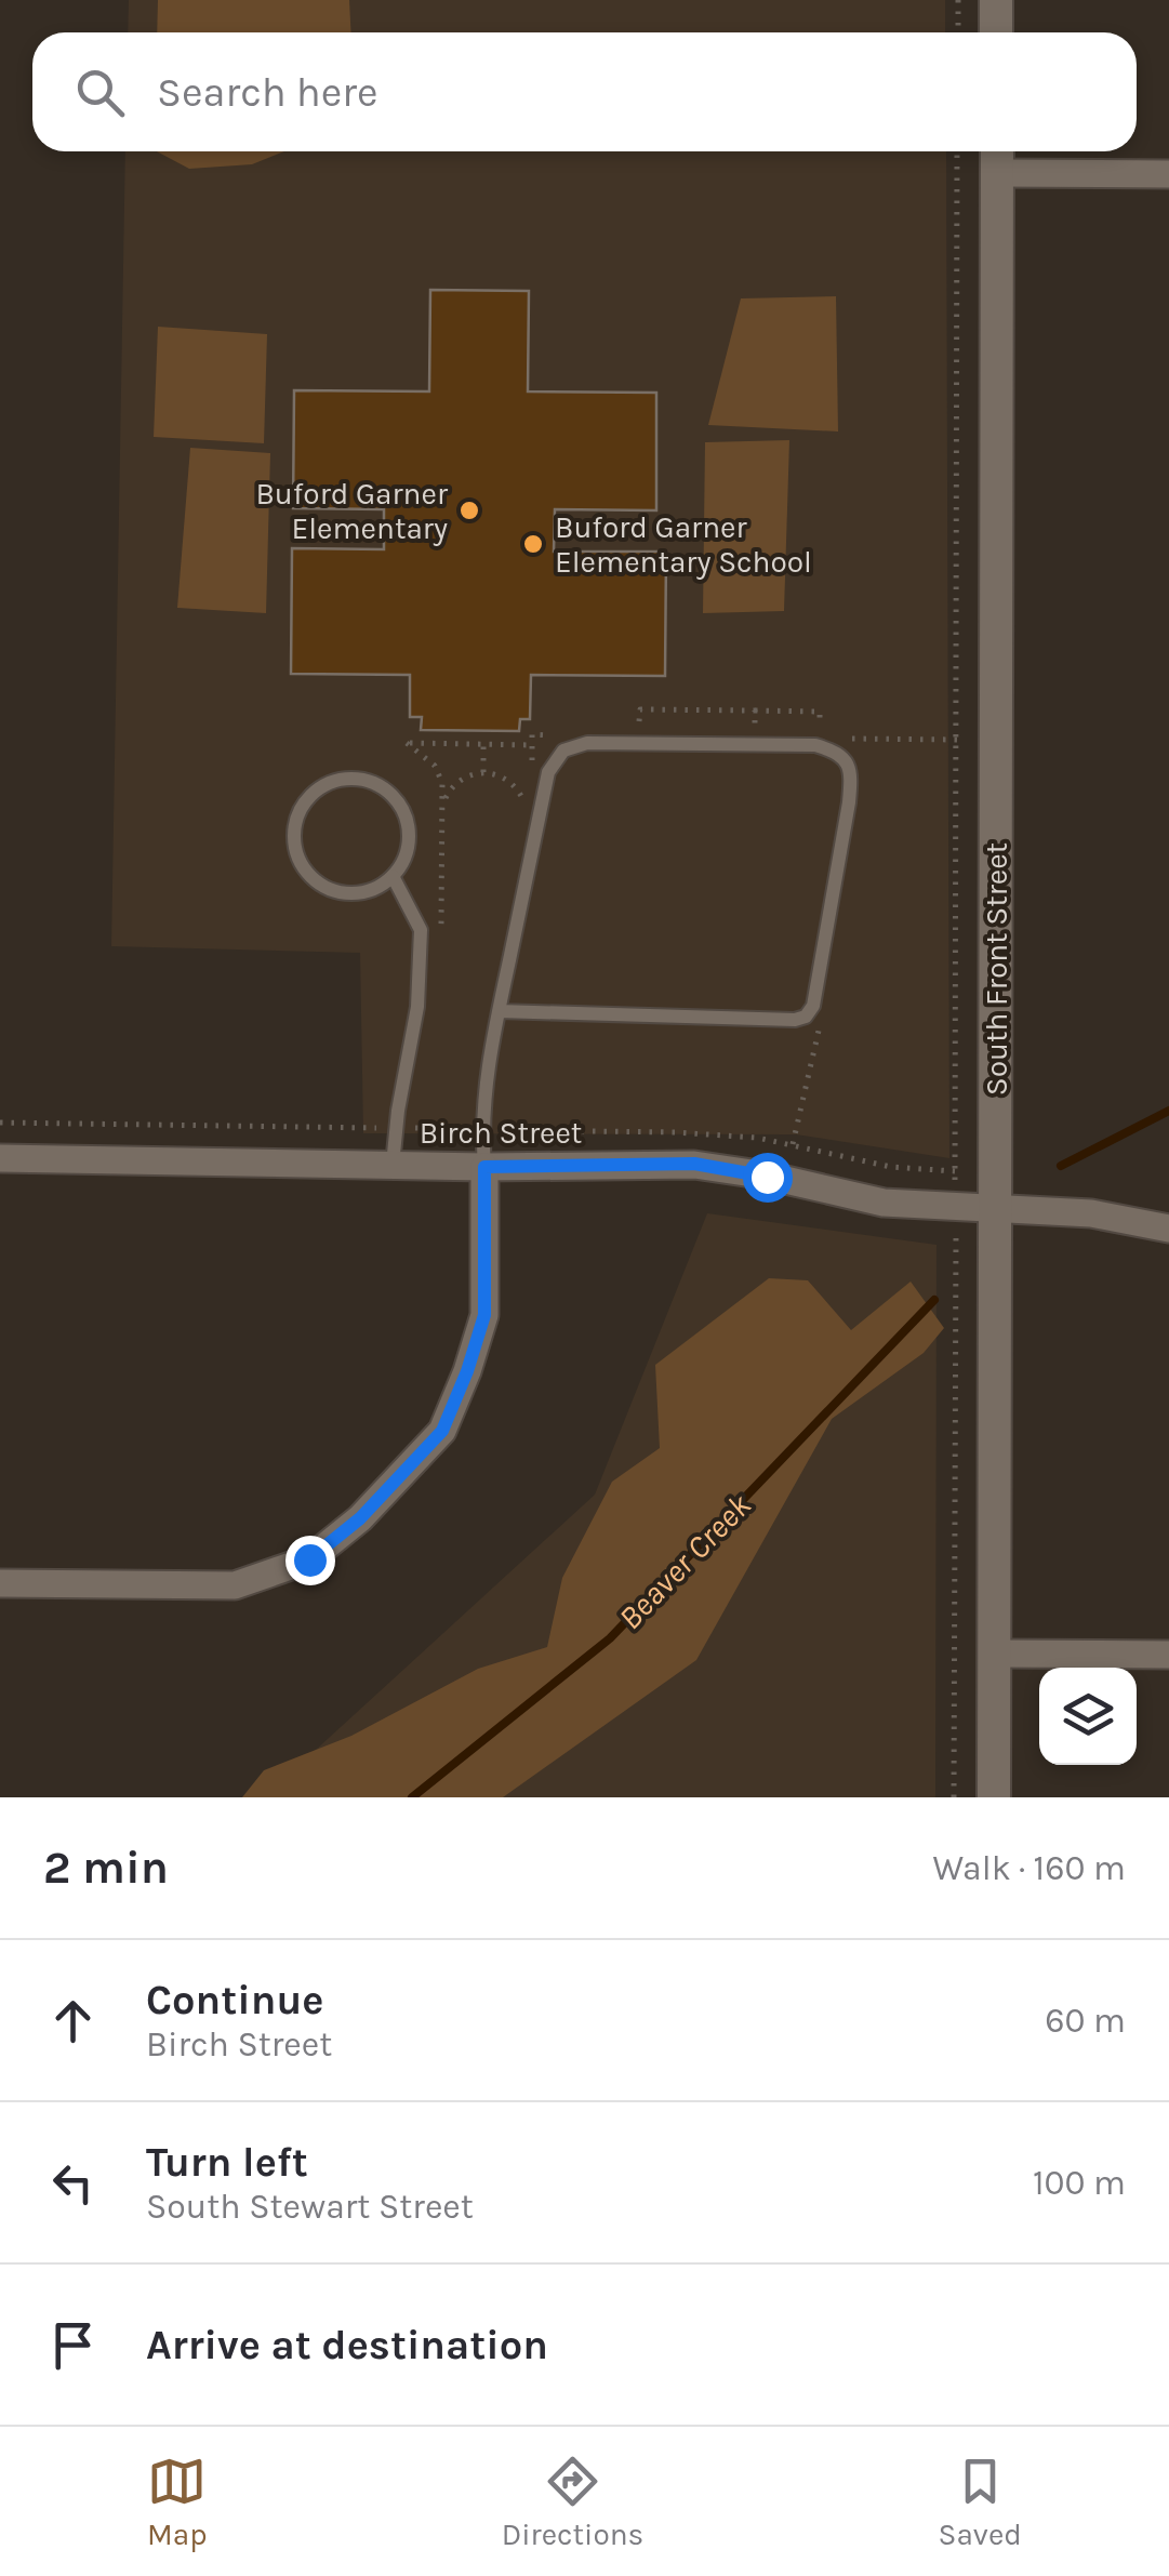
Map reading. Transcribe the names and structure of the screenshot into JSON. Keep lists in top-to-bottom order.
{
  "streets": {
    "street": ["South Front Street", "Birch Street"]
  },
  "crossings": [
    ["South Front Street", "Birch Street"]
  ],
  "water": ["Beaver Creek"],
  "places": ["Buford Garner Elementary", "Buford Garner Elementary School"],
  "page": {
    "search": "Search here",
    "heading": ["2 min", "Walk · 160 m"],
    "list": [
      ["Continue", "Birch Street", "60 m"],
      ["Turn left", "South Stewart Street", "100 m"],
      "Arrive at destination"
    ],
    "nav": ["Map", "Directions", "Saved"]
  }
}
